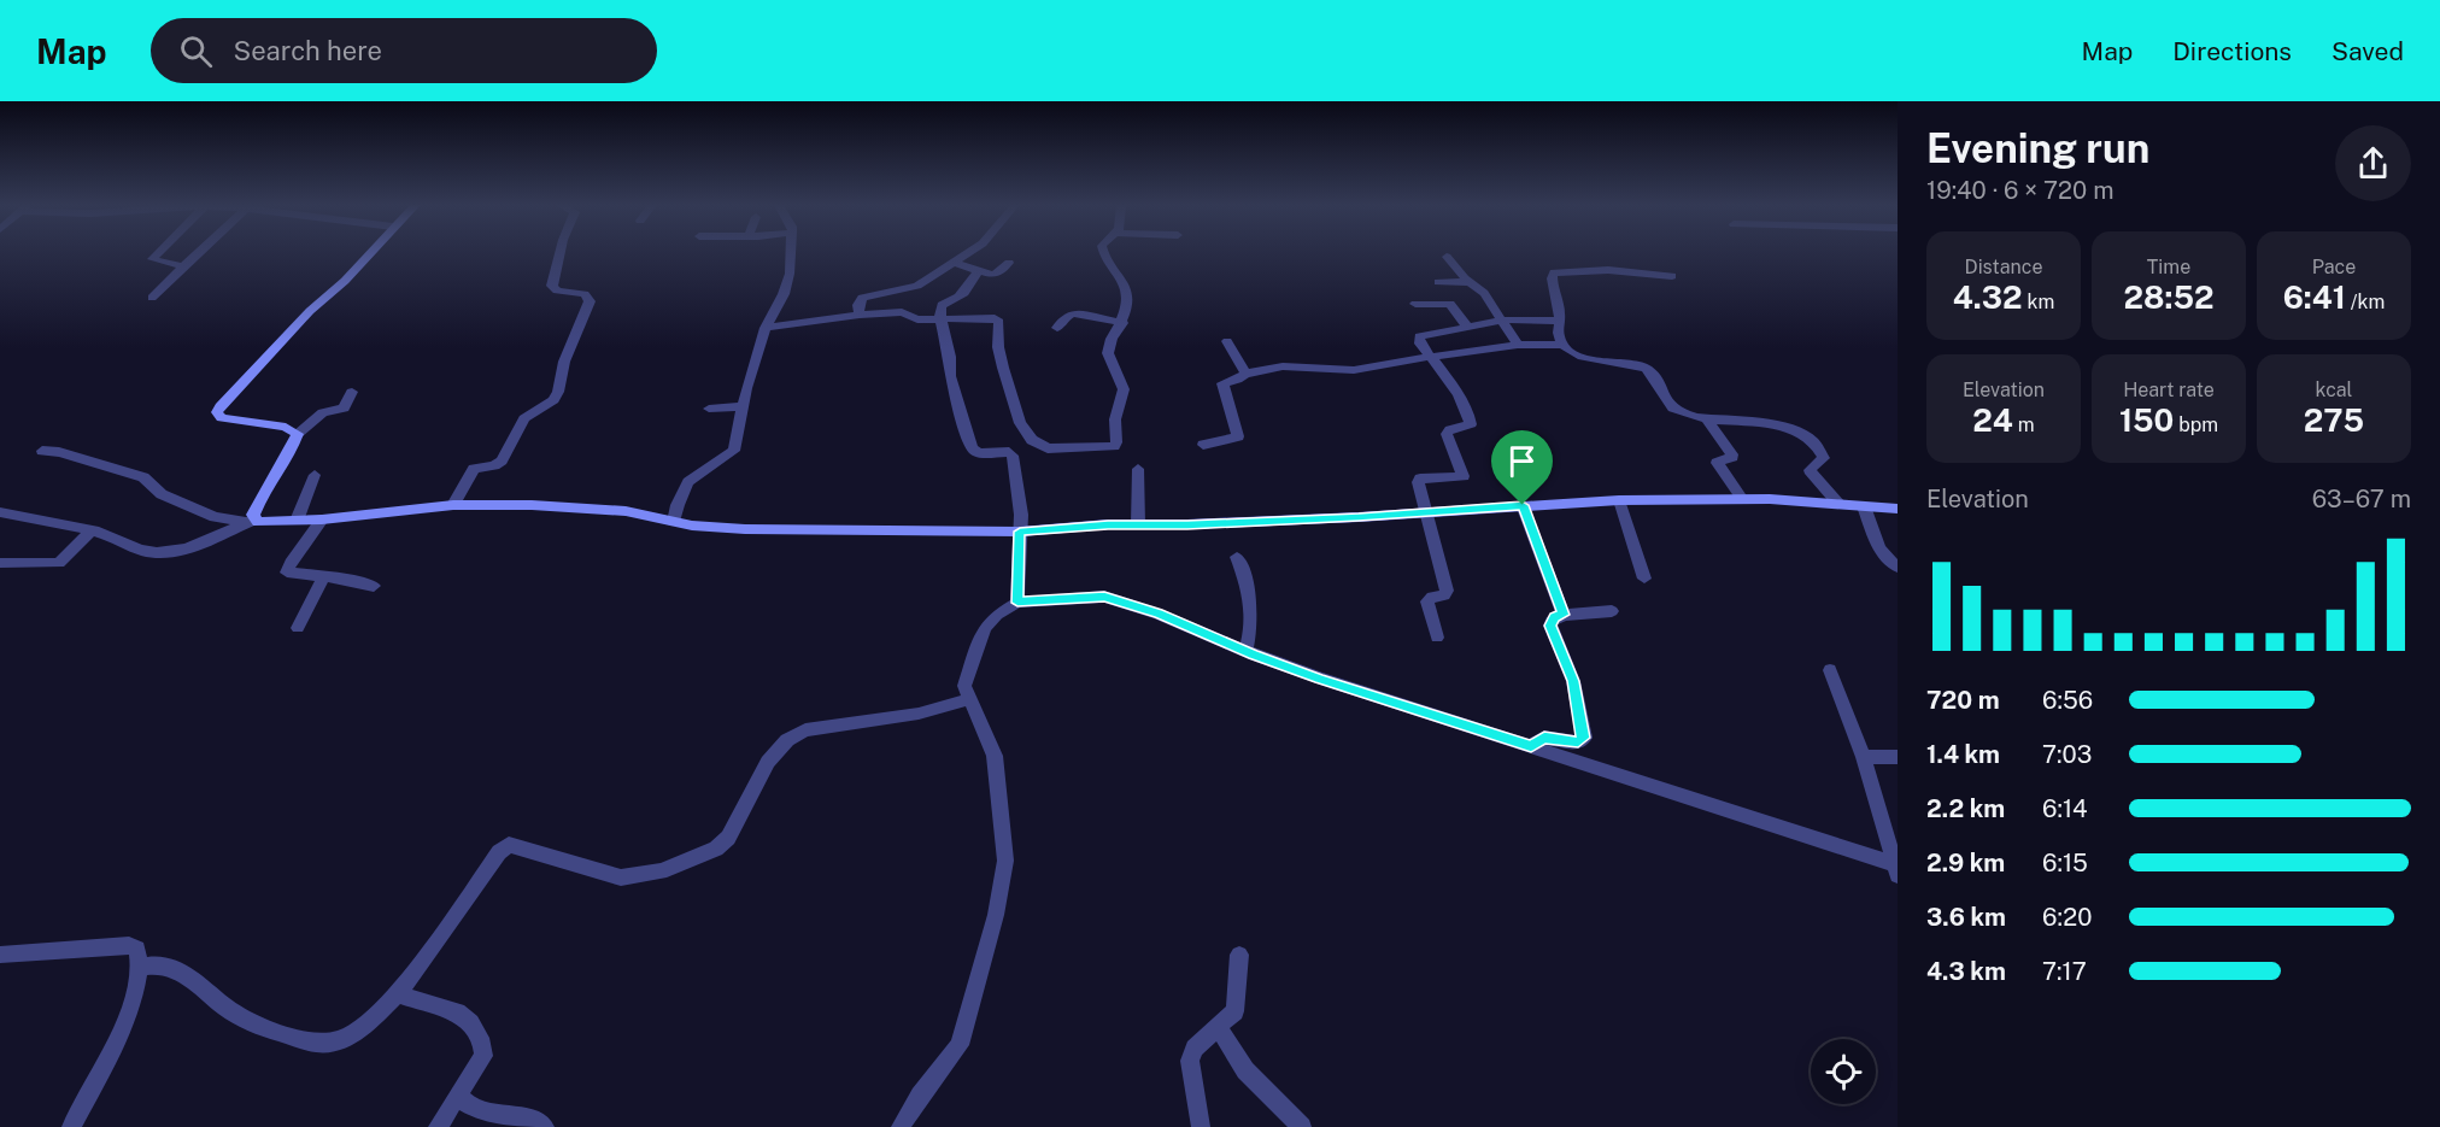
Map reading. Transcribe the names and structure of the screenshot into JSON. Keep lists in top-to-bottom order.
{
  "page": {
    "header": "Map",
    "search": "Search here",
    "nav": ["Map", "Directions", "Saved"],
    "heading": ["Evening run", "19:40 · 6 × 720 m"],
    "stats": [
      ["Distance", "4.32 km"],
      ["Time", "28:52"],
      ["Pace", "6:41 /km"],
      ["Elevation", "24 m"],
      ["Heart rate", "150 bpm"],
      ["kcal", "275"]
    ],
    "chart": ["Elevation", "63–67 m"],
    "list": [
      {
        "name": "720 m",
        "note": "6:56"
      },
      {
        "name": "1.4 km",
        "note": "7:03"
      },
      {
        "name": "2.2 km",
        "note": "6:14"
      },
      {
        "name": "2.9 km",
        "note": "6:15"
      },
      {
        "name": "3.6 km",
        "note": "6:20"
      },
      {
        "name": "4.3 km",
        "note": "7:17"
      }
    ]
  }
}
